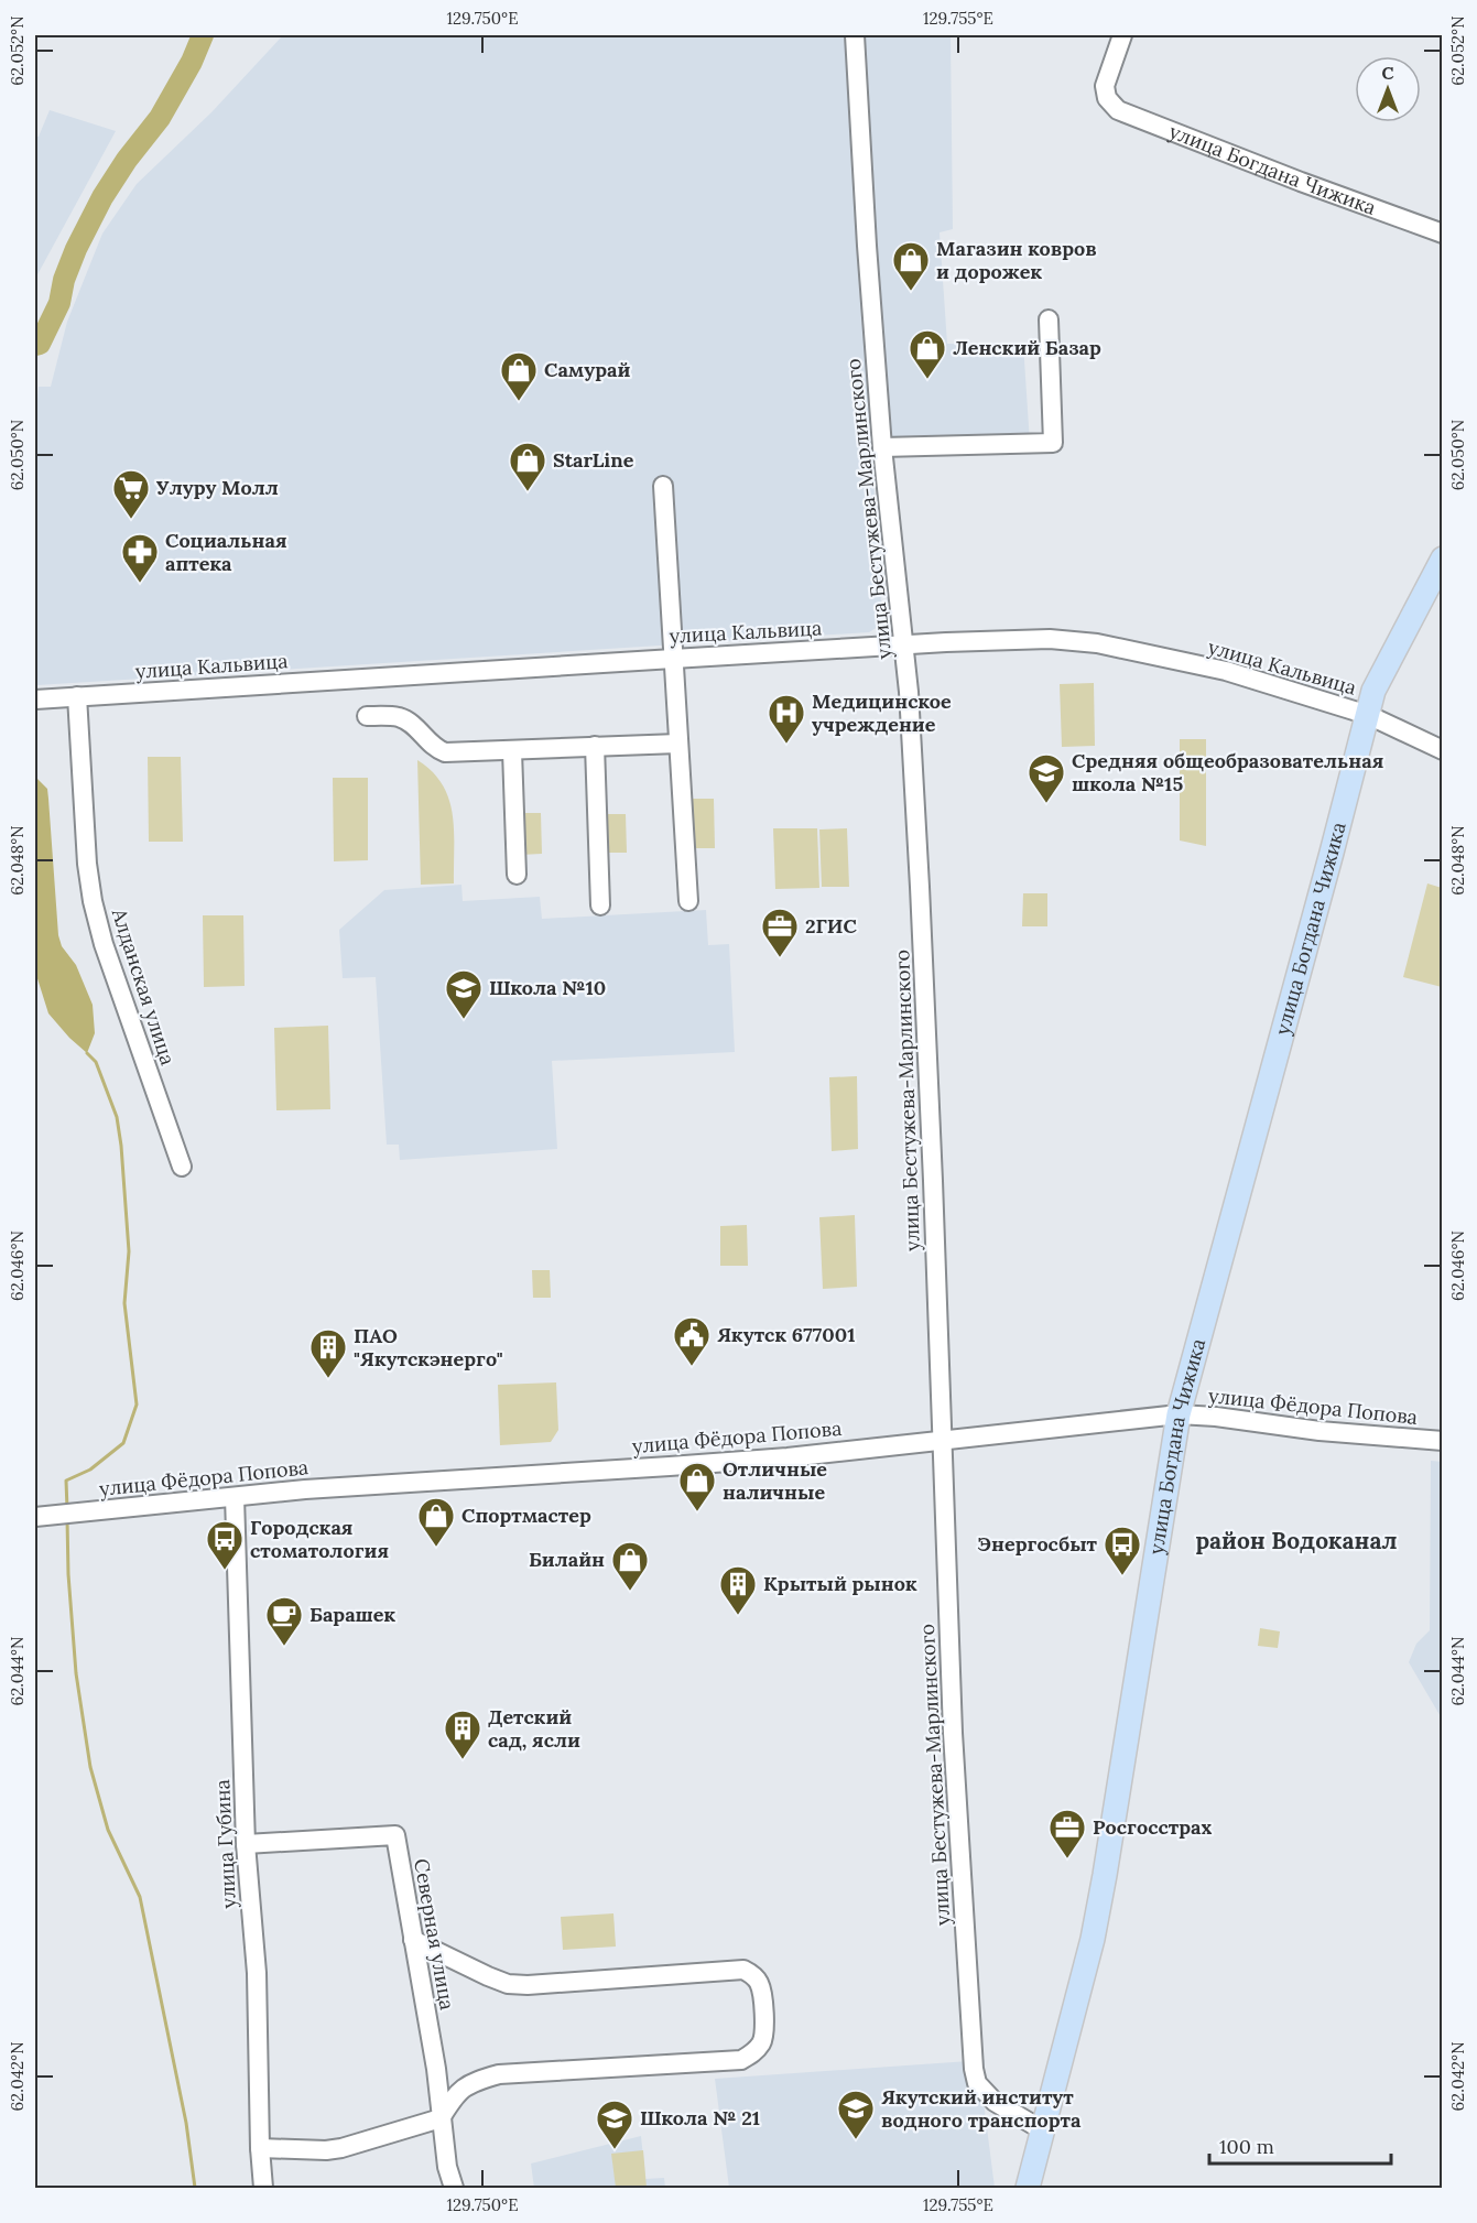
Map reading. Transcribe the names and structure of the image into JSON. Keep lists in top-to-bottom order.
{
  "streets": {
    "main road": ["улица Богдана Чижика"],
    "street": [
      "улица Бестужева-Марлинского",
      "улица Кальвица",
      "Алданская улица",
      "улица Фёдора Попова",
      "улица Губина",
      "Северная улица"
    ]
  },
  "crossings": [
    ["улица Богдана Чижика", "улица Бестужева-Марлинского"],
    ["улица Богдана Чижика", "улица Кальвица"],
    ["улица Богдана Чижика", "улица Фёдора Попова"],
    ["улица Бестужева-Марлинского", "улица Кальвица"],
    ["улица Бестужева-Марлинского", "улица Фёдора Попова"],
    ["улица Кальвица", "Алданская улица"],
    ["улица Фёдора Попова", "улица Губина"],
    ["улица Губина", "Северная улица"]
  ],
  "districts": ["район Водоканал"],
  "places": {
    "shop": [
      "Магазин ковров и дорожек",
      "Ленский Базар",
      "Самурай",
      "StarLine",
      "Отличные наличные",
      "Спортмастер",
      "Билайн"
    ],
    "supermarket": ["Улуру Молл"],
    "pharmacy": ["Социальная аптека"],
    "hospital": ["Медицинское учреждение"],
    "school or university": [
      "Средняя общеобразовательная школа №15",
      "Школа №10",
      "Якутский институт водного транспорта",
      "Школа № 21"
    ],
    "office": ["2ГИС", "Росгосстрах"],
    "public building": ["Якутск 677001"],
    "building": ["ПАО \"Якутскэнерго\"", "Крытый рынок", "Детский сад, ясли"],
    "bus stop": ["Городская стоматология", "Энергосбыт"],
    "cafe": ["Барашек"]
  },
  "scale_bar": "100 m",
  "north": "top",
  "coordinates": [
    "129.750°E",
    "129.755°E",
    "62.052°N",
    "62.050°N",
    "62.048°N",
    "62.046°N",
    "62.044°N",
    "62.042°N"
  ]
}
